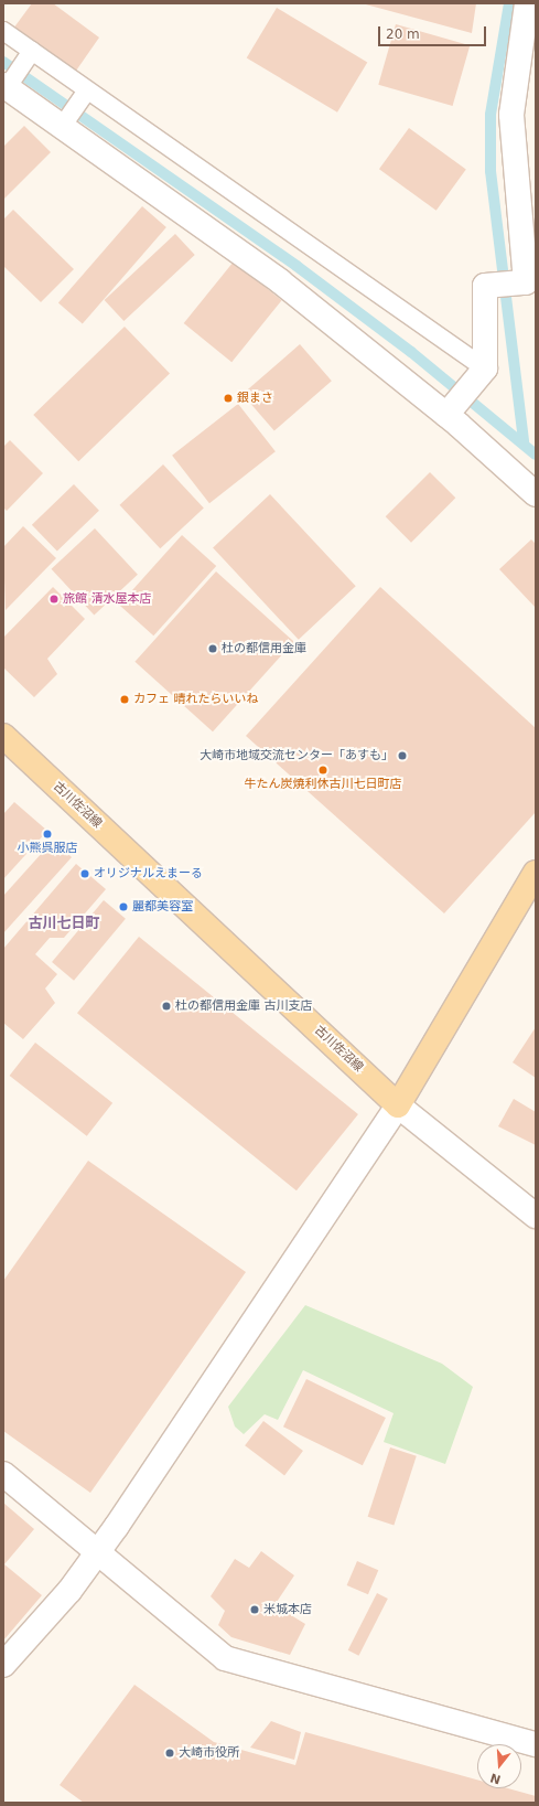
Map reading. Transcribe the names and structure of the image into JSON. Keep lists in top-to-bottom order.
{
  "streets": {
    "main road": ["古川佐沼線"]
  },
  "districts": ["古川七日町"],
  "places": [
    "銀まさ",
    "旅館 清水屋本店",
    "杜の都信用金庫",
    "カフェ 晴れたらいいね",
    "大崎市地域交流センター「あすも」",
    "牛たん炭焼利休古川七日町店",
    "小熊呉服店",
    "オリジナルえまーる",
    "麗都美容室",
    "杜の都信用金庫 古川支店",
    "米城本店",
    "大崎市役所"
  ],
  "scale_bar": "20 m",
  "north": "bottom"
}
